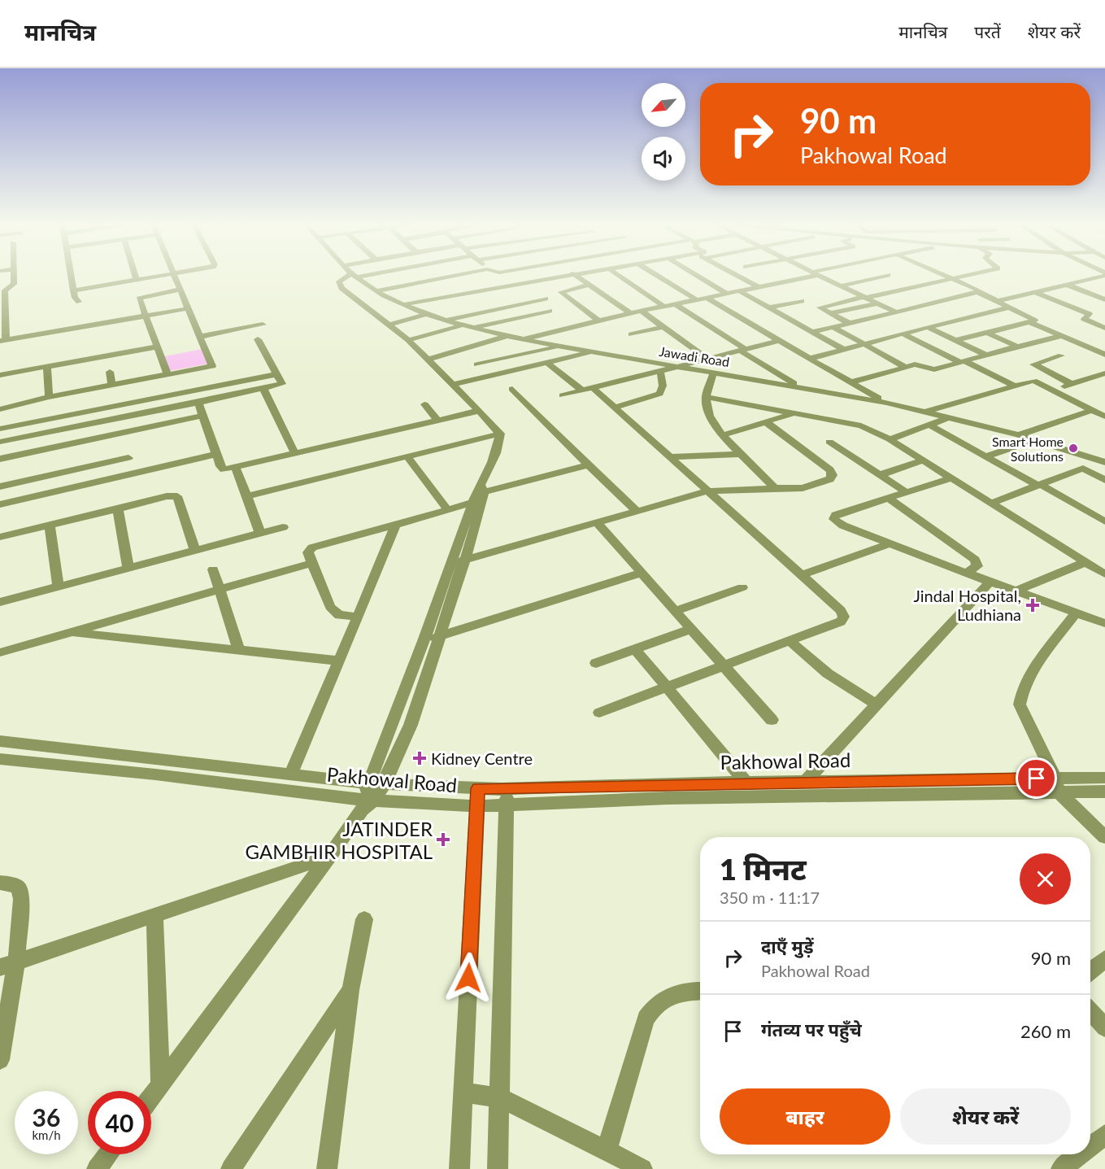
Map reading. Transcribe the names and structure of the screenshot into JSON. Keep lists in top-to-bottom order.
{
  "streets": {
    "street": ["Jawadi Road", "Pakhowal Road"]
  },
  "places": {
    "other": ["Smart Home Solutions"],
    "health": ["Jindal Hospital, Ludhiana", "Kidney Centre", "JATINDER GAMBHIR HOSPITAL"]
  },
  "north": "bottom left",
  "page": {
    "header": "मानचित्र",
    "nav": ["मानचित्र", "परतें", "शेयर करें"],
    "turn": ["90 m", "Pakhowal Road"],
    "heading": ["1 मिनट", "350 m · 11:17"],
    "list": [
      {
        "name": "दाएँ मुड़ें",
        "note": "Pakhowal Road",
        "value": "90 m"
      },
      {
        "name": "गंतव्य पर पहुँचे",
        "value": "260 m"
      }
    ],
    "buttons": ["बाहर", "शेयर करें"],
    "speed": "36 km/h",
    "limit": "40"
  }
}
